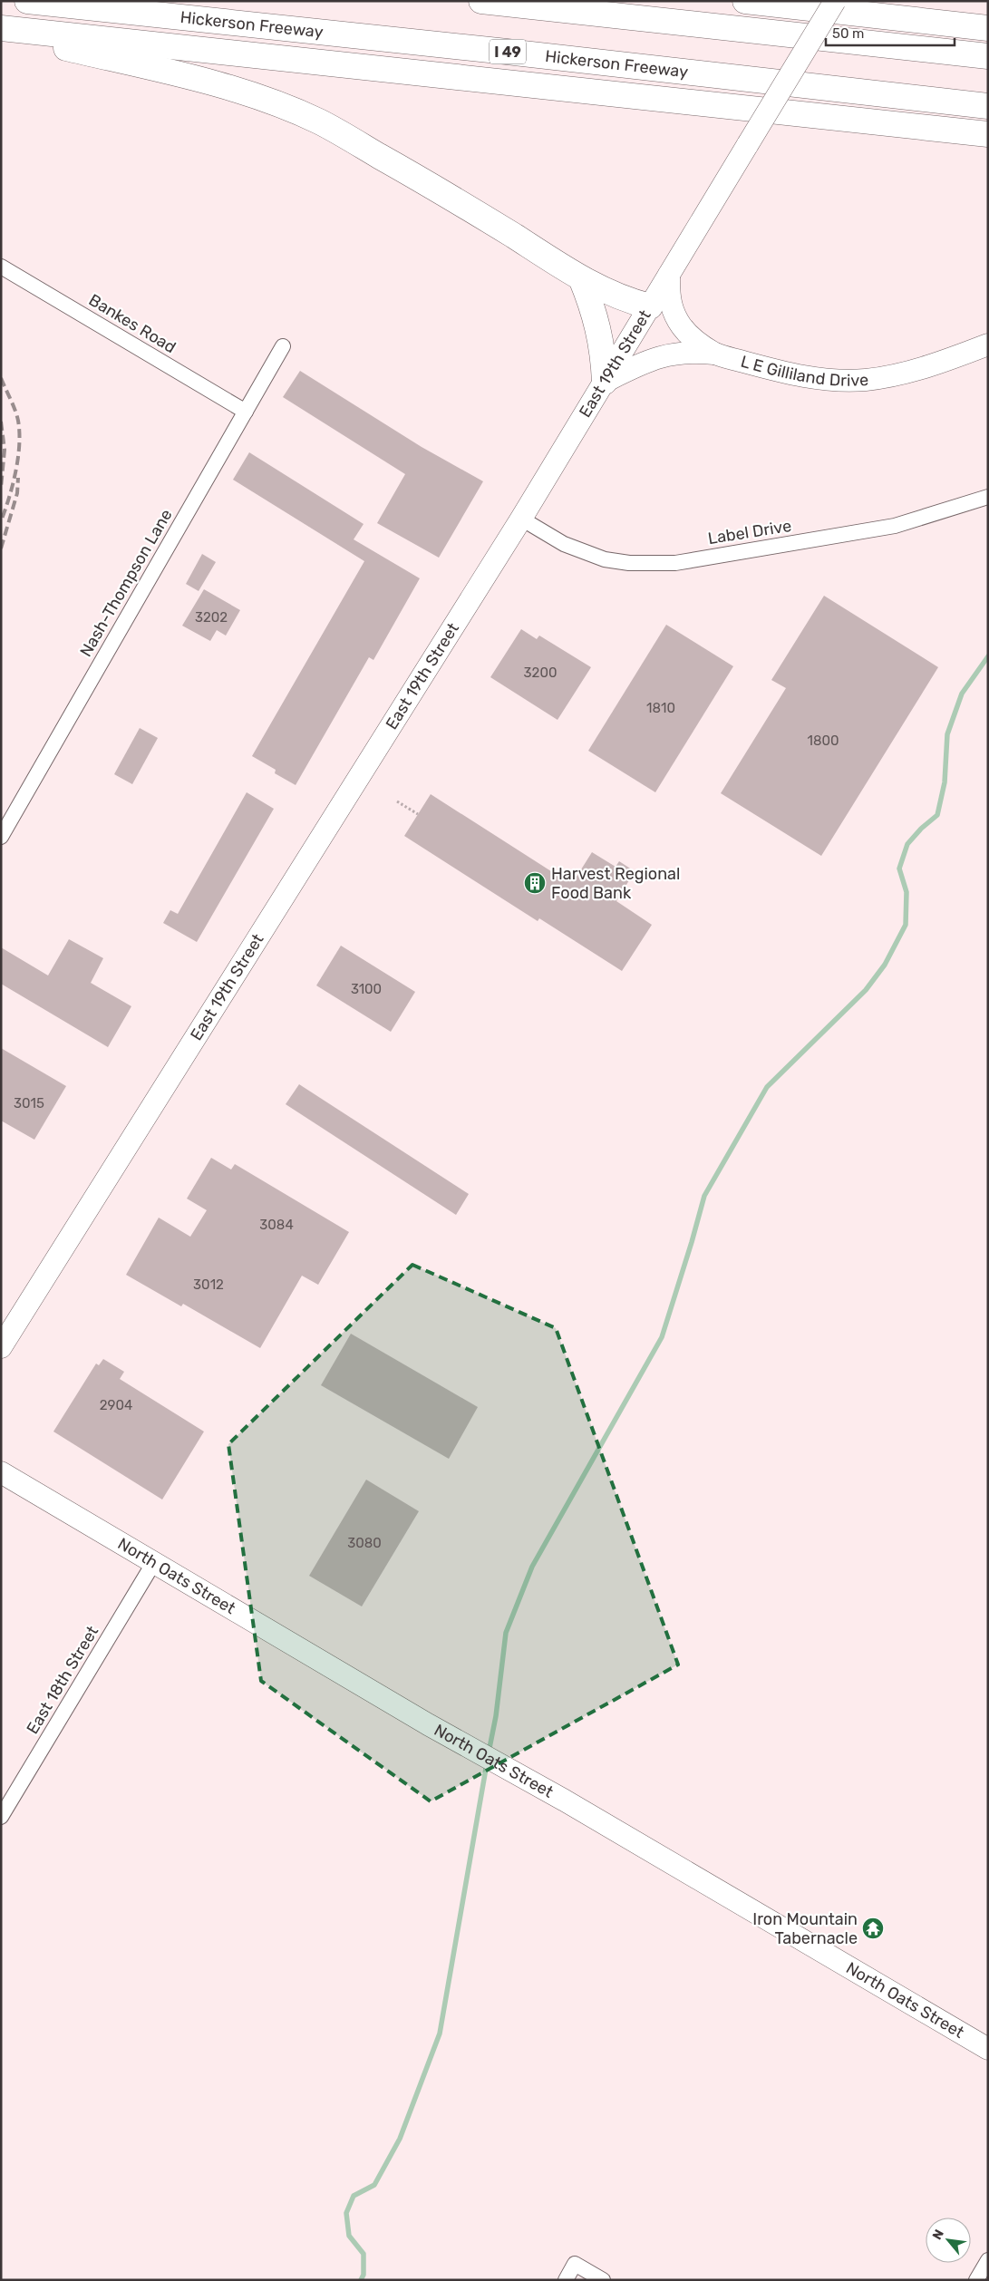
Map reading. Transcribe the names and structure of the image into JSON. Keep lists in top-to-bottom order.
{
  "streets": {
    "highway": ["Hickerson Freeway", "I 49"],
    "street": [
      "Bankes Road",
      "East 19th Street",
      "L E Gilliland Drive",
      "Label Drive",
      "Nash-Thompson Lane",
      "North Oats Street",
      "East 18th Street"
    ]
  },
  "crossings": [
    ["Bankes Road", "Nash-Thompson Lane"],
    ["East 19th Street", "L E Gilliland Drive"],
    ["East 19th Street", "Label Drive"],
    ["North Oats Street", "East 18th Street"]
  ],
  "places": {
    "building": ["Harvest Regional Food Bank"],
    "temple": ["Iron Mountain Tabernacle"]
  },
  "house_numbers": [
    "3202",
    "3200",
    "1810",
    "1800",
    "3100",
    "3015",
    "3084",
    "3012",
    "2904",
    "3080"
  ],
  "scale_bar": "50 m",
  "north": "top left"
}
